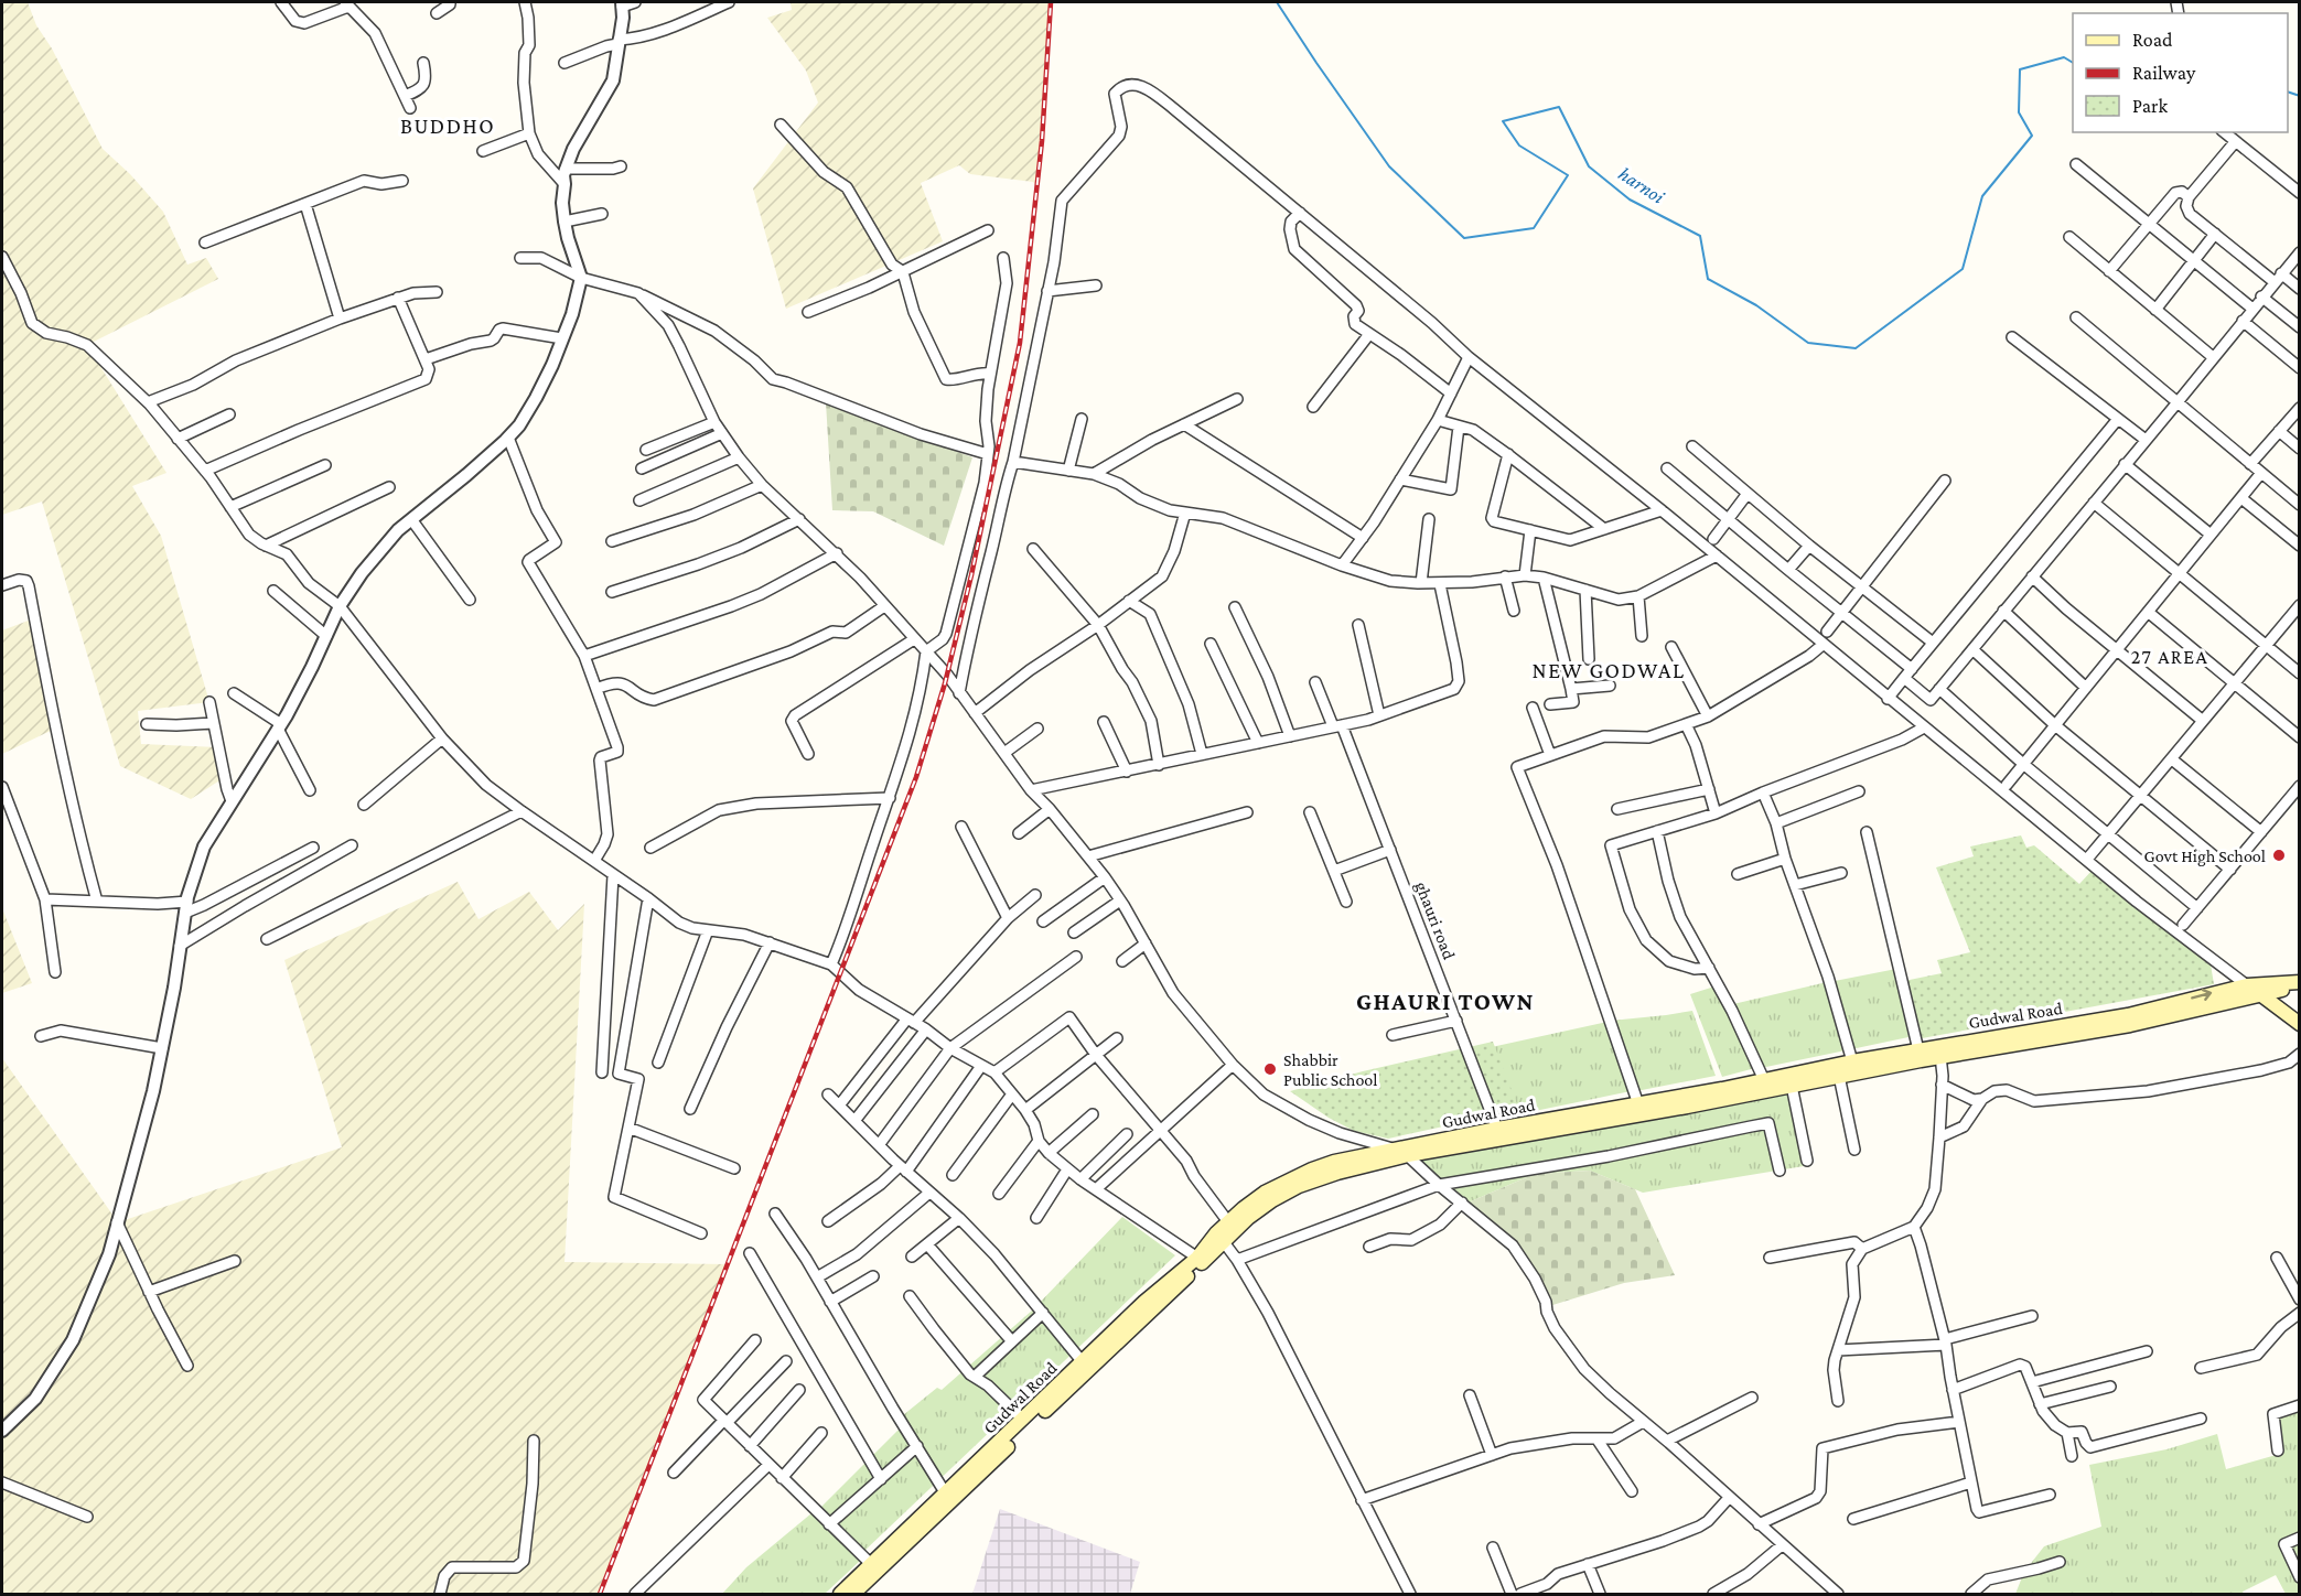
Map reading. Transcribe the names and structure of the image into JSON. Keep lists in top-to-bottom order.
{
  "streets": {
    "main road": ["Gudwal Road"],
    "street": ["ghauri road"]
  },
  "crossings": [
    ["ghauri road", "Gudwal Road"]
  ],
  "districts": [
    "BUDDHO",
    "27 AREA",
    "NEW GODWAL",
    "GHAURI TOWN"
  ],
  "water": ["harnoi"],
  "places": ["Govt High School", "Shabbir Public School"],
  "legend": ["Road", "Railway", "Park"]
}
